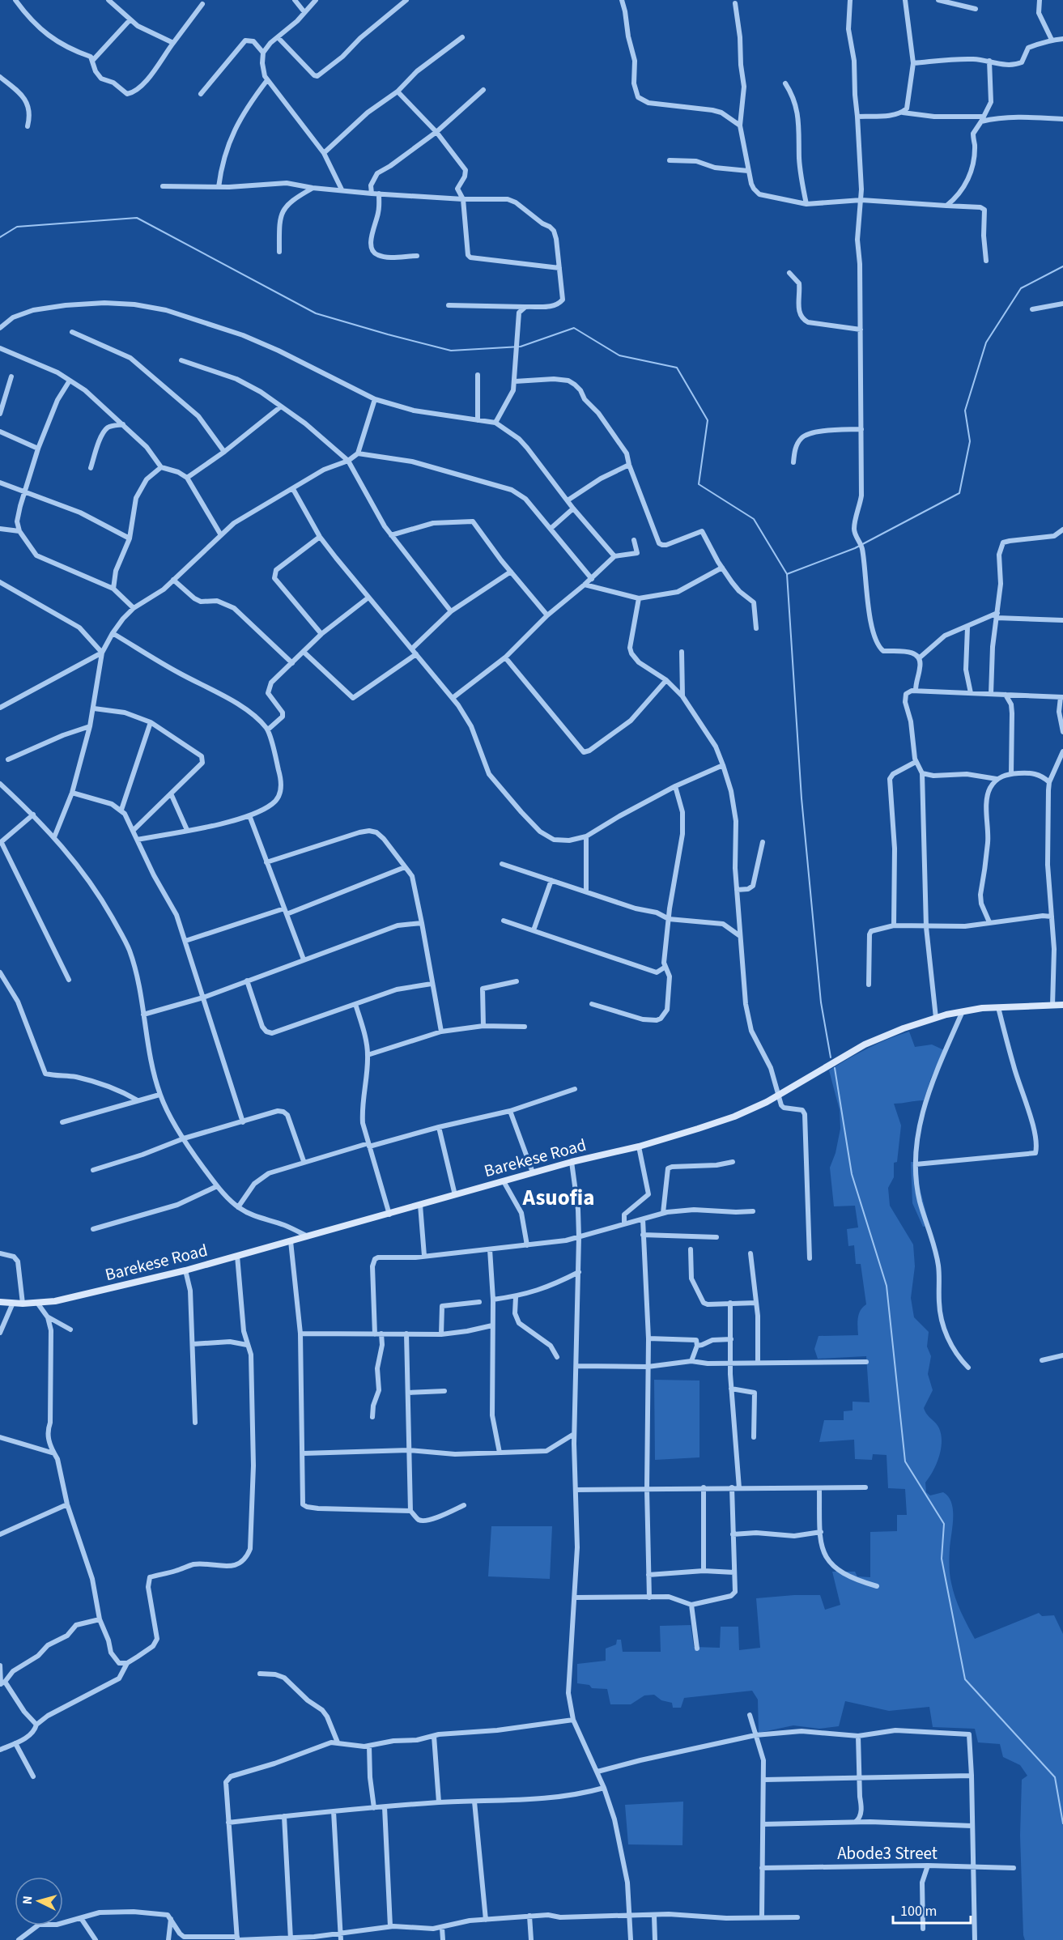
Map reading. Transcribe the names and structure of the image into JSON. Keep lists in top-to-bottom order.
{
  "streets": {
    "main road": ["Barekese Road"],
    "street": ["Abode3 Street"]
  },
  "districts": ["Asuofia"],
  "scale_bar": "100 m",
  "north": "left"
}
